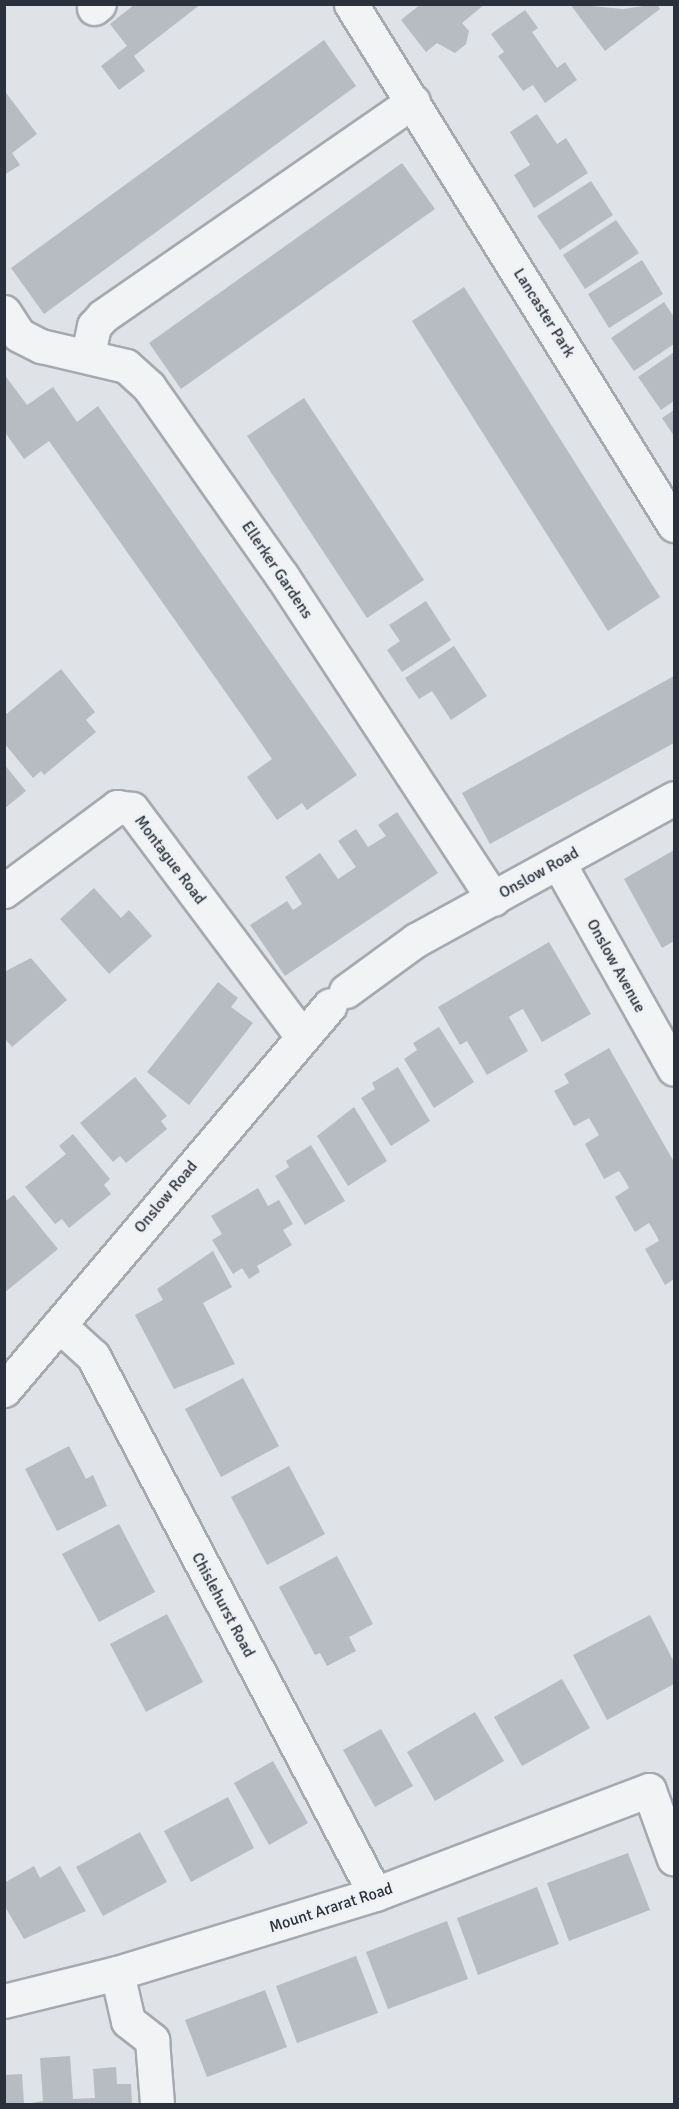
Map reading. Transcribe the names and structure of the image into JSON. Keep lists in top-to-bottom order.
{
  "streets": {
    "street": [
      "Lancaster Park",
      "Ellerker Gardens",
      "Montague Road",
      "Onslow Road",
      "Onslow Avenue",
      "Chislehurst Road",
      "Mount Ararat Road"
    ]
  },
  "crossings": [
    ["Ellerker Gardens", "Onslow Road"],
    ["Montague Road", "Onslow Road"],
    ["Onslow Road", "Onslow Avenue"],
    ["Onslow Road", "Chislehurst Road"],
    ["Chislehurst Road", "Mount Ararat Road"]
  ]
}
